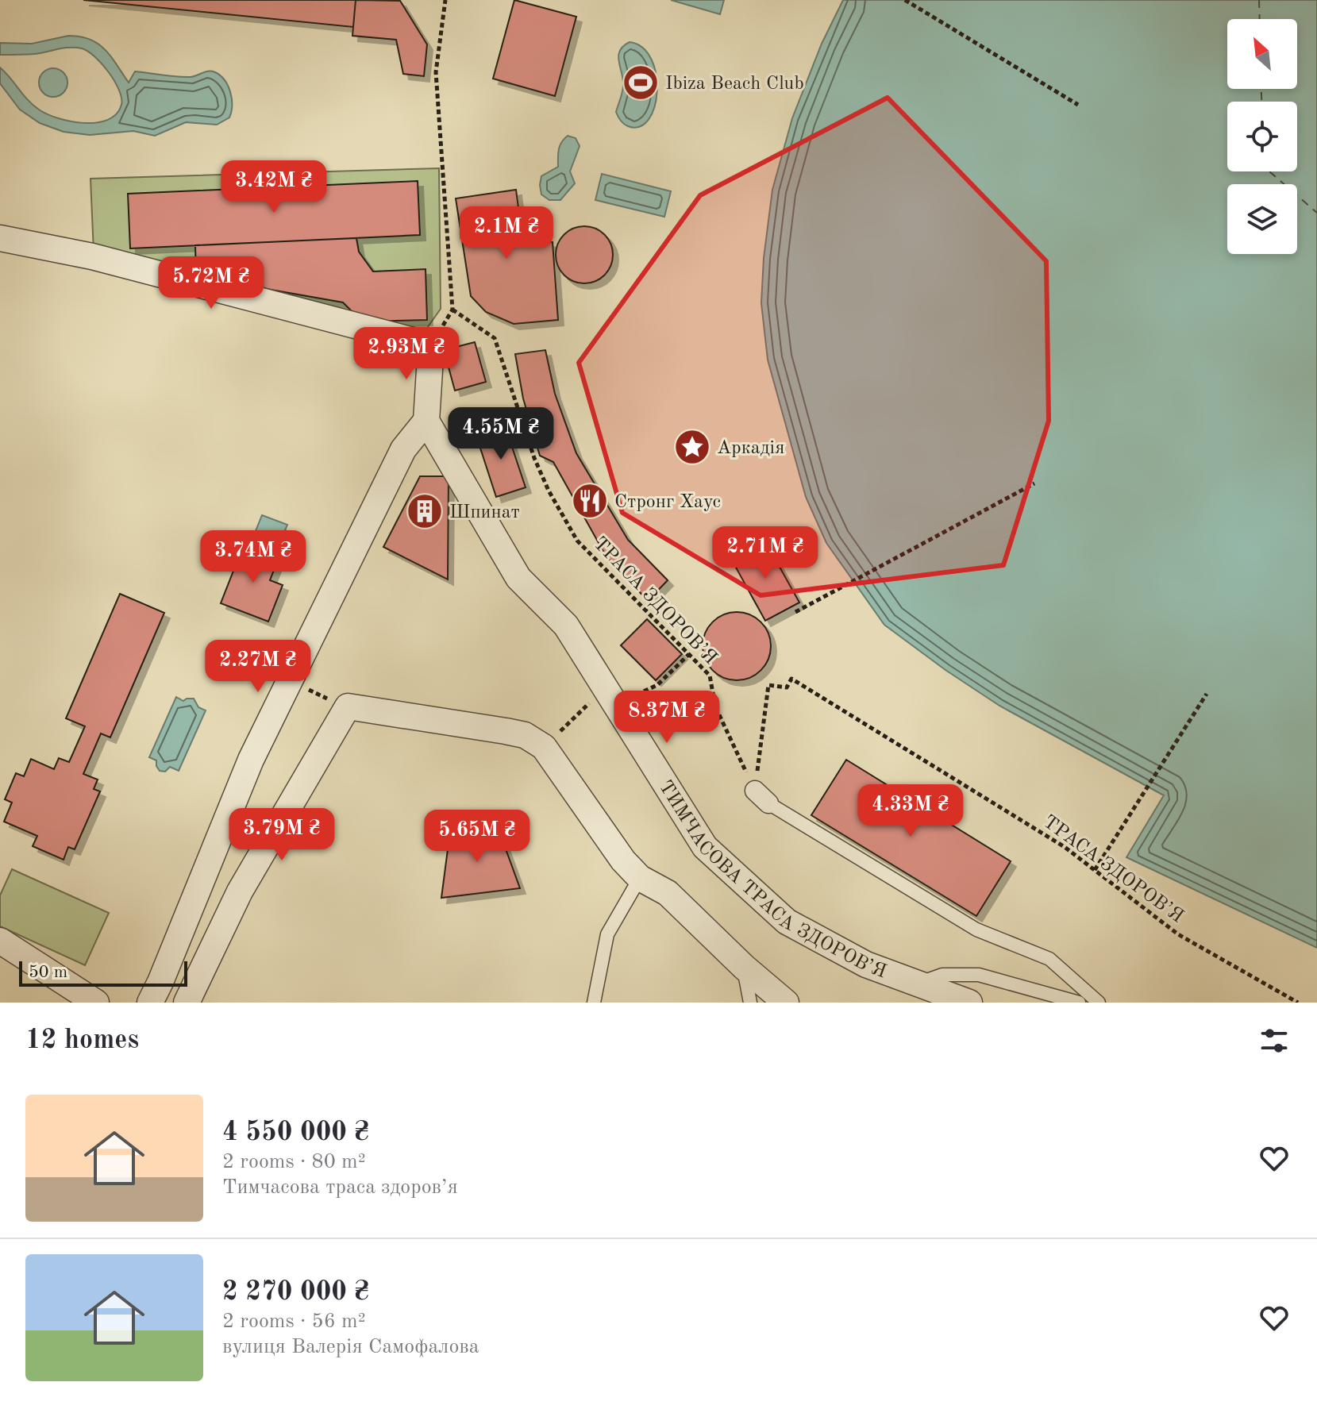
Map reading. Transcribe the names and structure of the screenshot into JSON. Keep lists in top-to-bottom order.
{
  "streets": {
    "street": ["ТИМЧАСОВА ТРАСА ЗДОРОВ’Я"],
    "path": ["ТРАСА ЗДОРОВ’Я"]
  },
  "places": {
    "sports": ["Ibiza Beach Club"],
    "place": ["Аркадія"],
    "restaurant": ["Стронг Хаус"],
    "building": ["Шпинат"]
  },
  "scale_bar": "50 m",
  "north": "top left",
  "page": {
    "price": [
      "3.42M ₴",
      "2.1M ₴",
      "5.72M ₴",
      "2.93M ₴",
      "4.55M ₴",
      "2.71M ₴",
      "3.74M ₴",
      "2.27M ₴",
      "8.37M ₴",
      "4.33M ₴",
      "3.79M ₴",
      "5.65M ₴"
    ],
    "scale": "50 m",
    "heading": "12 homes",
    "list": [
      {
        "name": "4 550 000 ₴",
        "note": "2 rooms · 80 m² · Тимчасова траса здоров’я"
      },
      {
        "name": "2 270 000 ₴",
        "note": "2 rooms · 56 m² · вулиця Валерія Самофалова"
      }
    ]
  }
}
